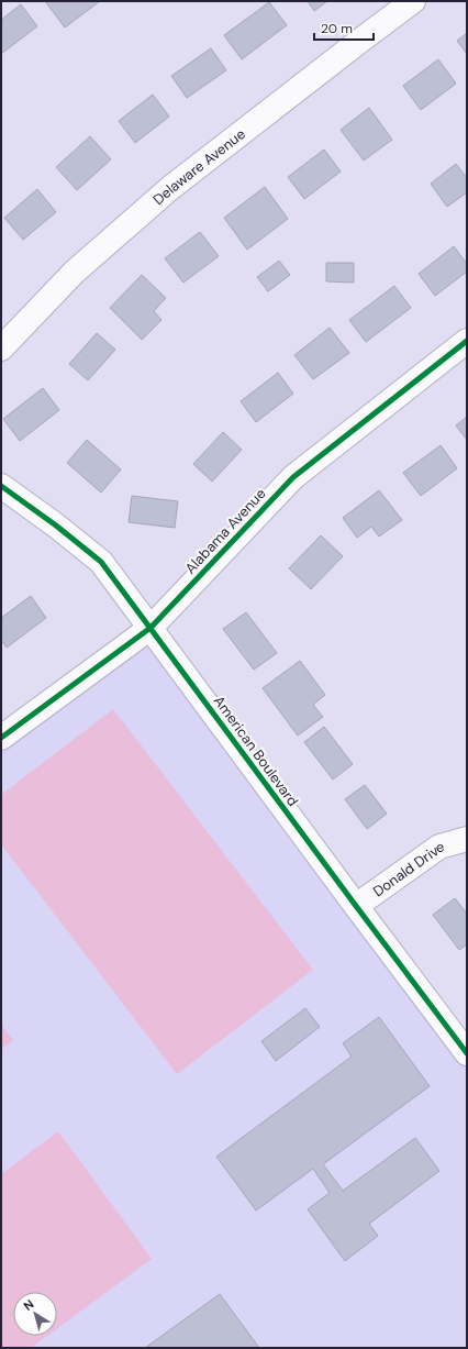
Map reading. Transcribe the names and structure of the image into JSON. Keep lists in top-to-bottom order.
{
  "streets": {
    "street": [
      "Delaware Avenue",
      "Alabama Avenue",
      "American Boulevard",
      "Donald Drive"
    ]
  },
  "crossings": [
    ["Alabama Avenue", "American Boulevard"],
    ["American Boulevard", "Donald Drive"]
  ],
  "scale_bar": "20 m",
  "north": "top left"
}
